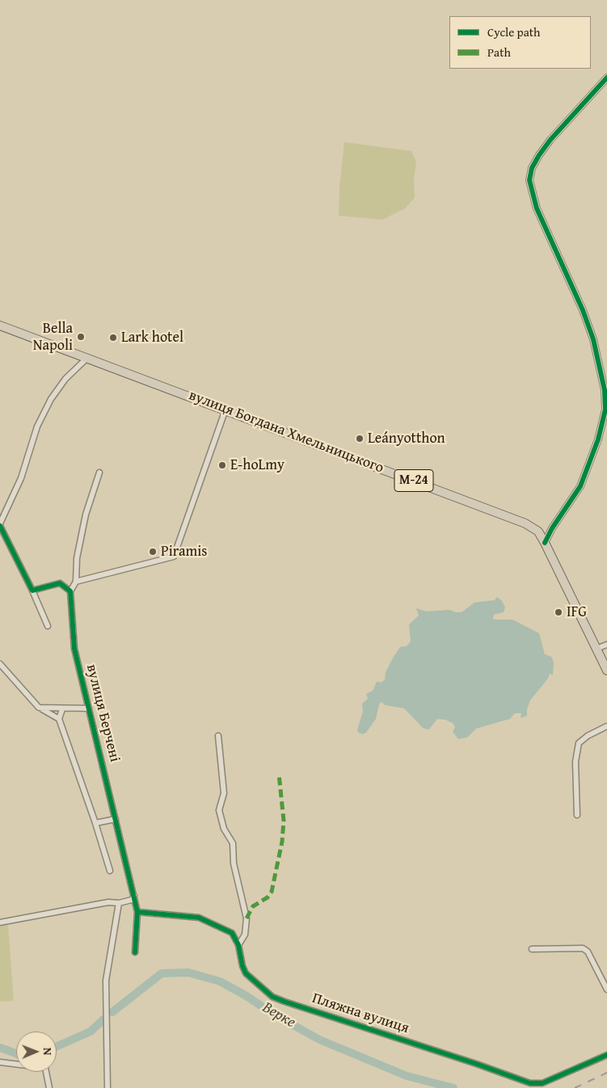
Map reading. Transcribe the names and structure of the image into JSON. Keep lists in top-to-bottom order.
{
  "streets": {
    "highway": ["вулиця Богдана Хмельницького", "М-24"],
    "street": ["вулиця Берчені", "Пляжна вулиця"]
  },
  "crossings": [
    ["вулиця Берчені", "Пляжна вулиця"]
  ],
  "water": ["Верке"],
  "places": [
    "Bella Napoli",
    "Lark hotel",
    "Leányotthon",
    "E-hoLmy",
    "Piramis",
    "IFG"
  ],
  "legend": ["Cycle path", "Path"],
  "north": "right"
}
